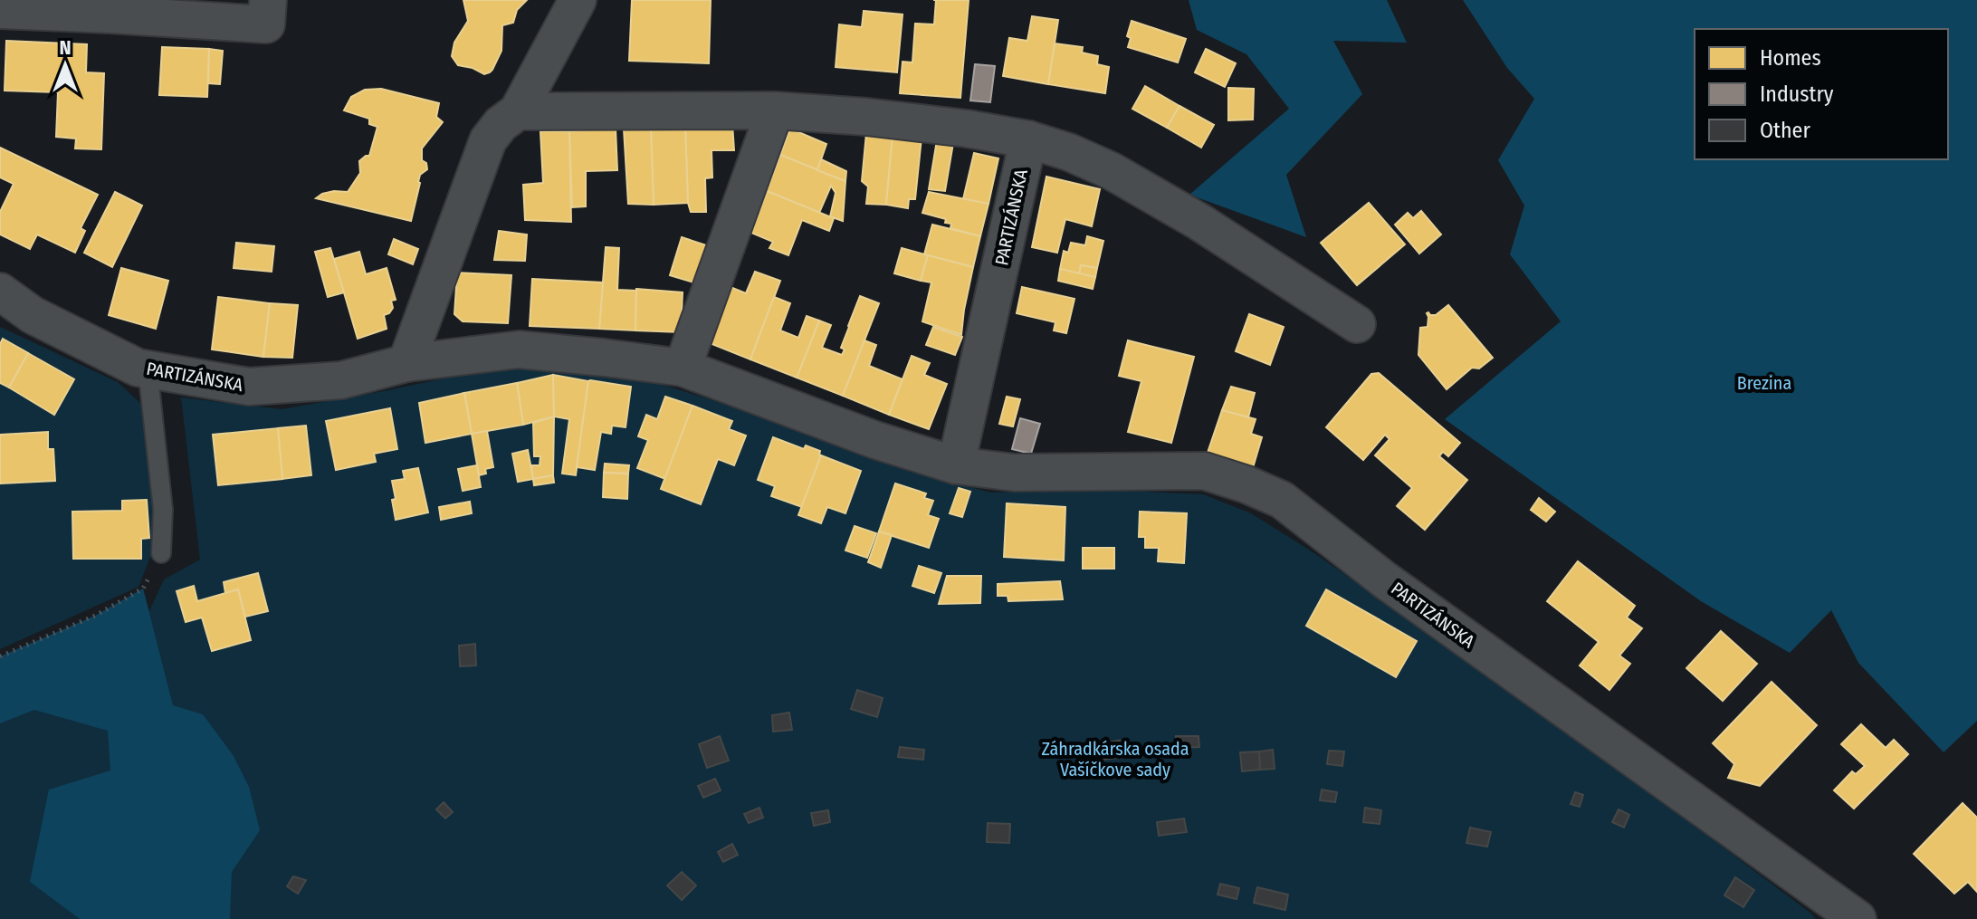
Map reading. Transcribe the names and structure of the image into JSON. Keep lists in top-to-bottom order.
{
  "streets": {
    "street": ["PARTIZÁNSKA"]
  },
  "parks": ["Brezina", "Záhradkárska osada Vašíčkove sady"],
  "legend": ["Homes", "Industry", "Other"],
  "north": "top"
}
